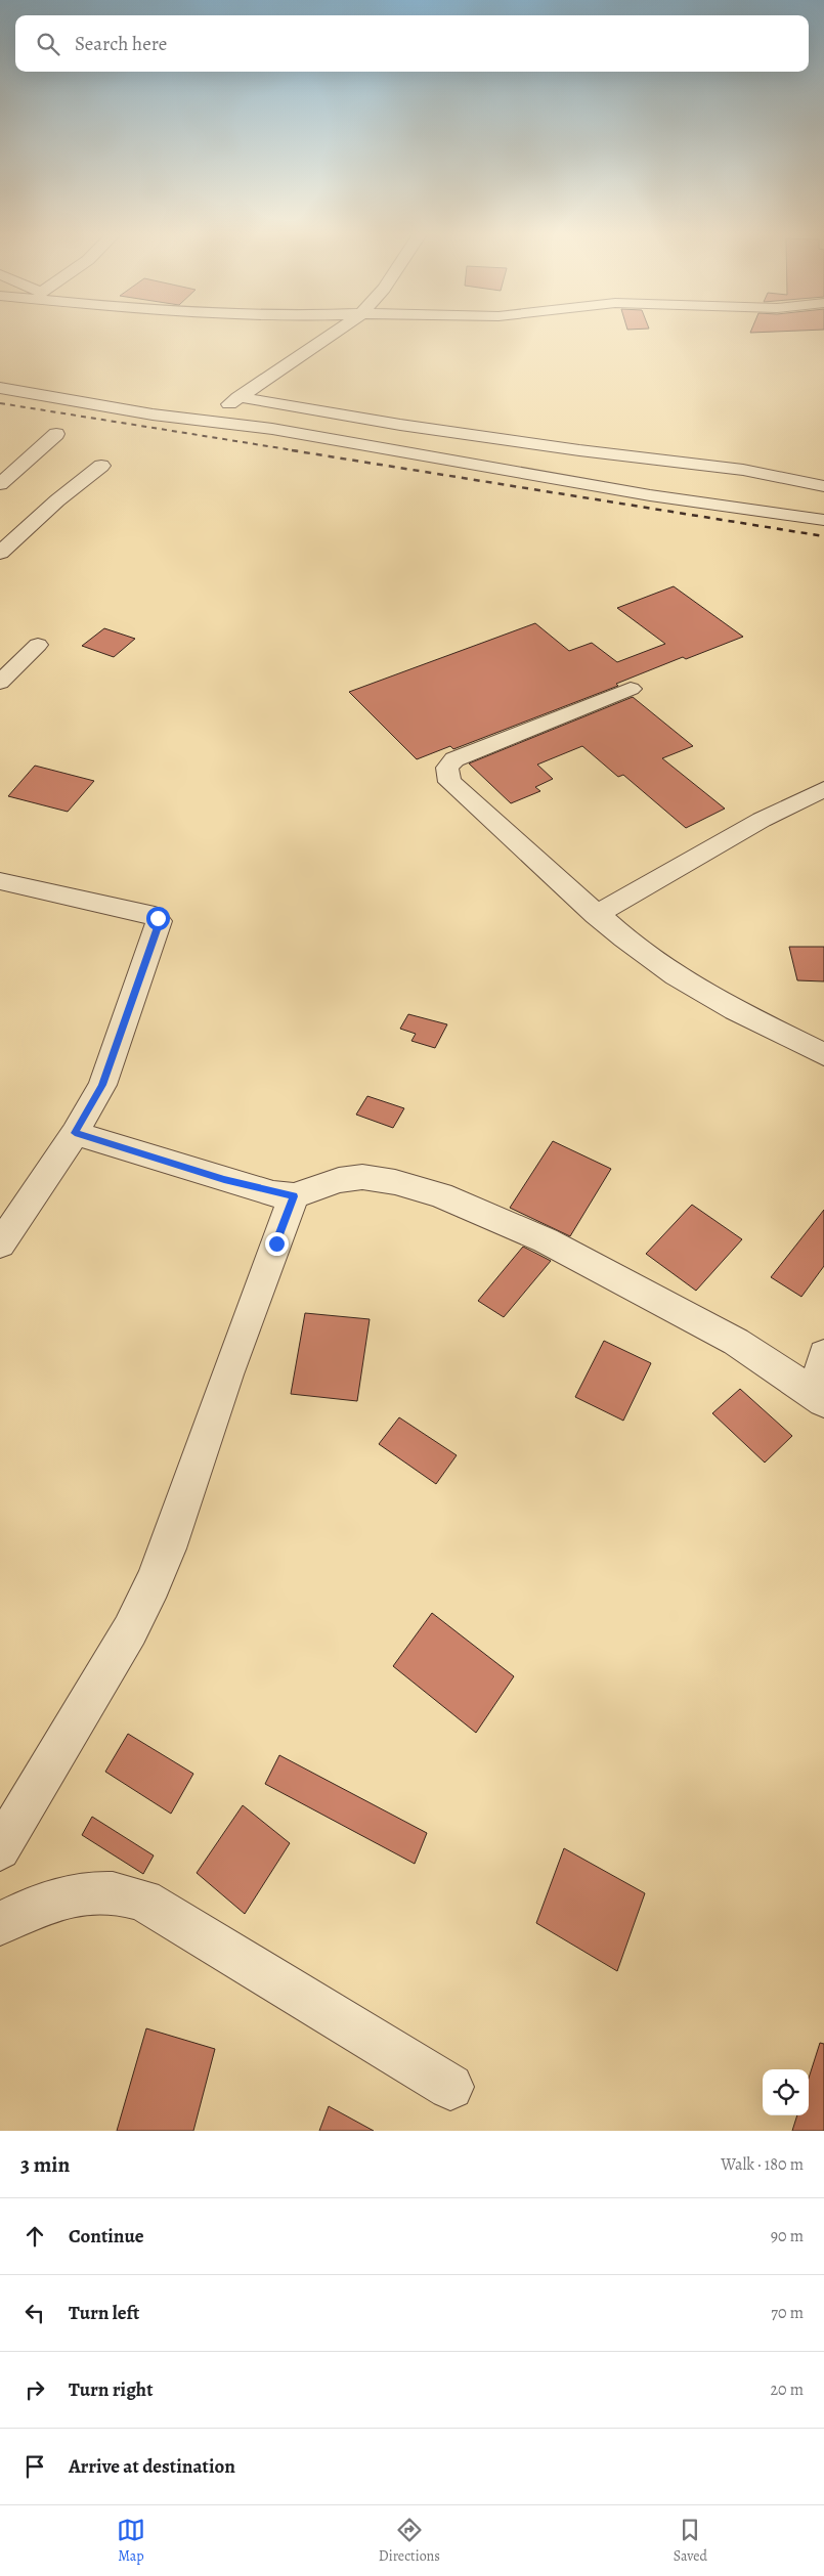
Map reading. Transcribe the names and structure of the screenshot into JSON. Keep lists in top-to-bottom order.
{
  "page": {
    "search": "Search here",
    "heading": ["3 min", "Walk · 180 m"],
    "list": [
      ["Continue", "90 m"],
      ["Turn left", "70 m"],
      ["Turn right", "20 m"],
      "Arrive at destination"
    ],
    "nav": ["Map", "Directions", "Saved"]
  }
}
